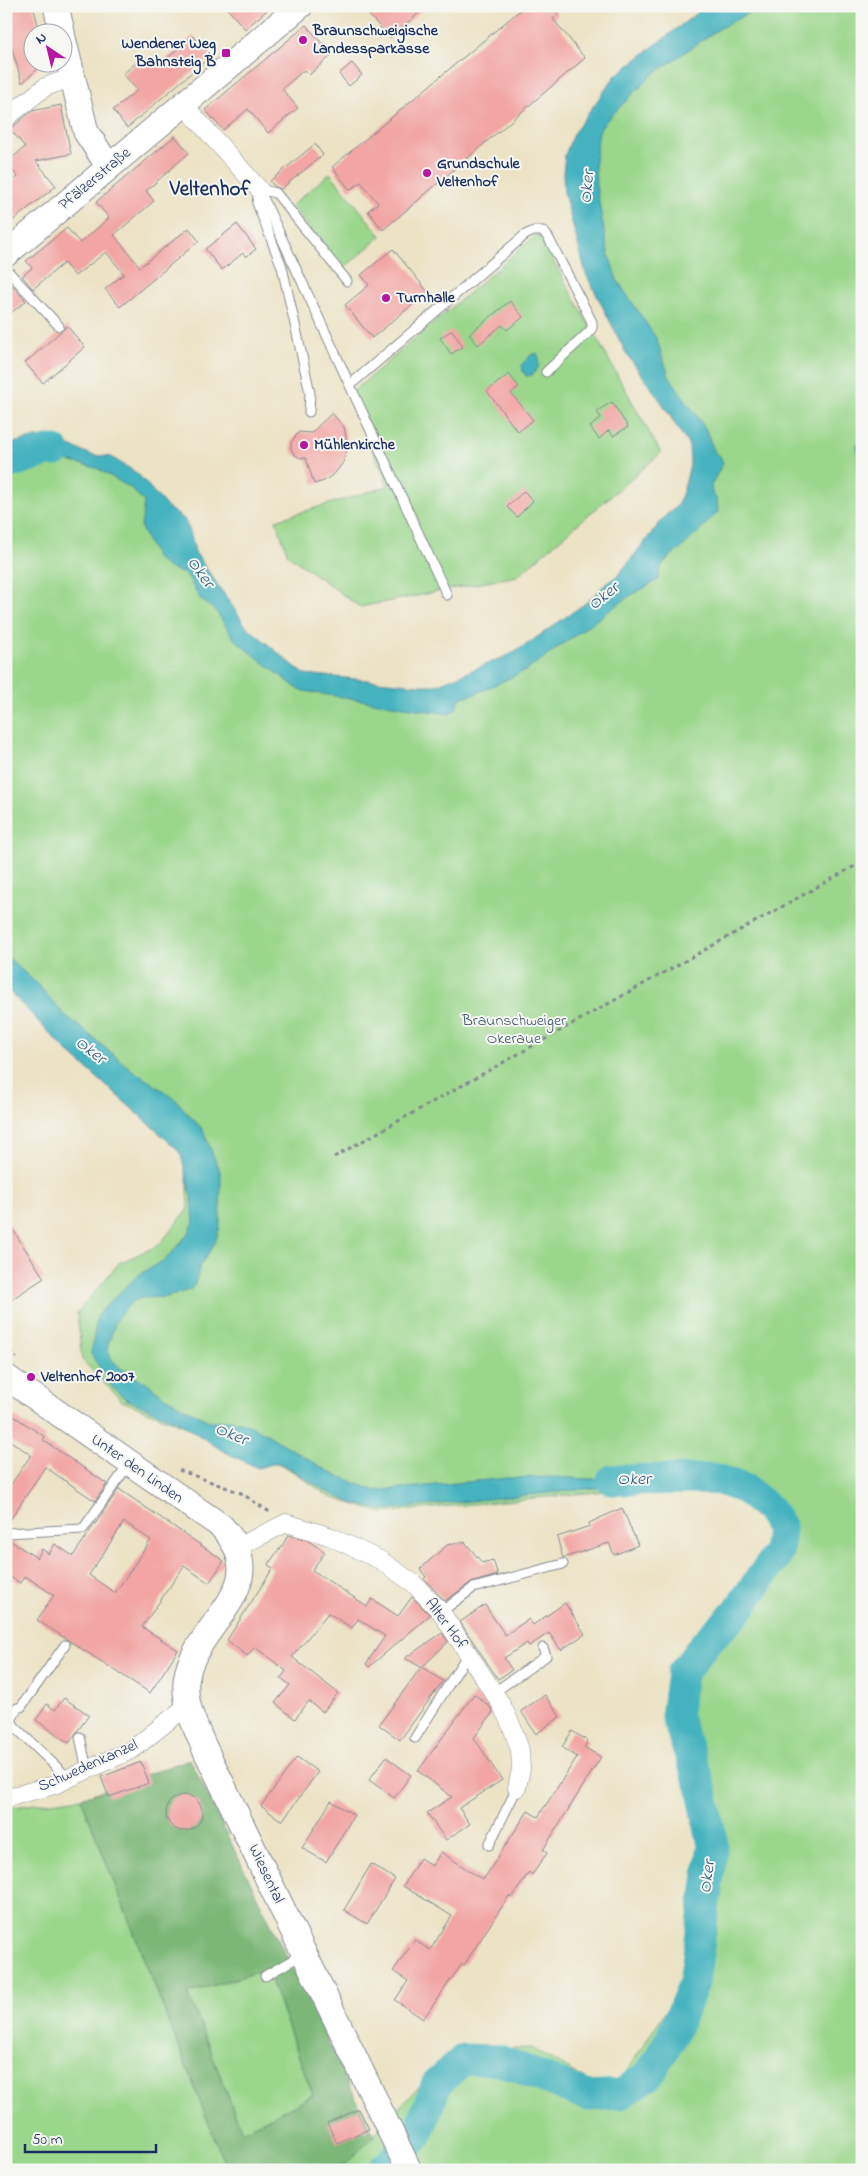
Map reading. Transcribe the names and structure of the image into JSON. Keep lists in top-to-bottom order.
{
  "streets": {
    "street": [
      "Pfälzerstraße",
      "Unter den Linden",
      "Alter Hof",
      "Schwedenkanzel",
      "Wiesental"
    ]
  },
  "crossings": [
    ["Unter den Linden", "Wiesental"],
    ["Schwedenkanzel", "Wiesental"]
  ],
  "districts": ["Veltenhof"],
  "water": ["Oker"],
  "parks": ["Braunschweiger Okeraue"],
  "places": {
    "other": [
      "Braunschweigische Landessparkasse",
      "Grundschule Veltenhof",
      "Turnhalle",
      "Mühlenkirche",
      "Veltenhof 2007"
    ],
    "transit": ["Wendener Weg Bahnsteig B"]
  },
  "scale_bar": "50 m",
  "north": "top left"
}
